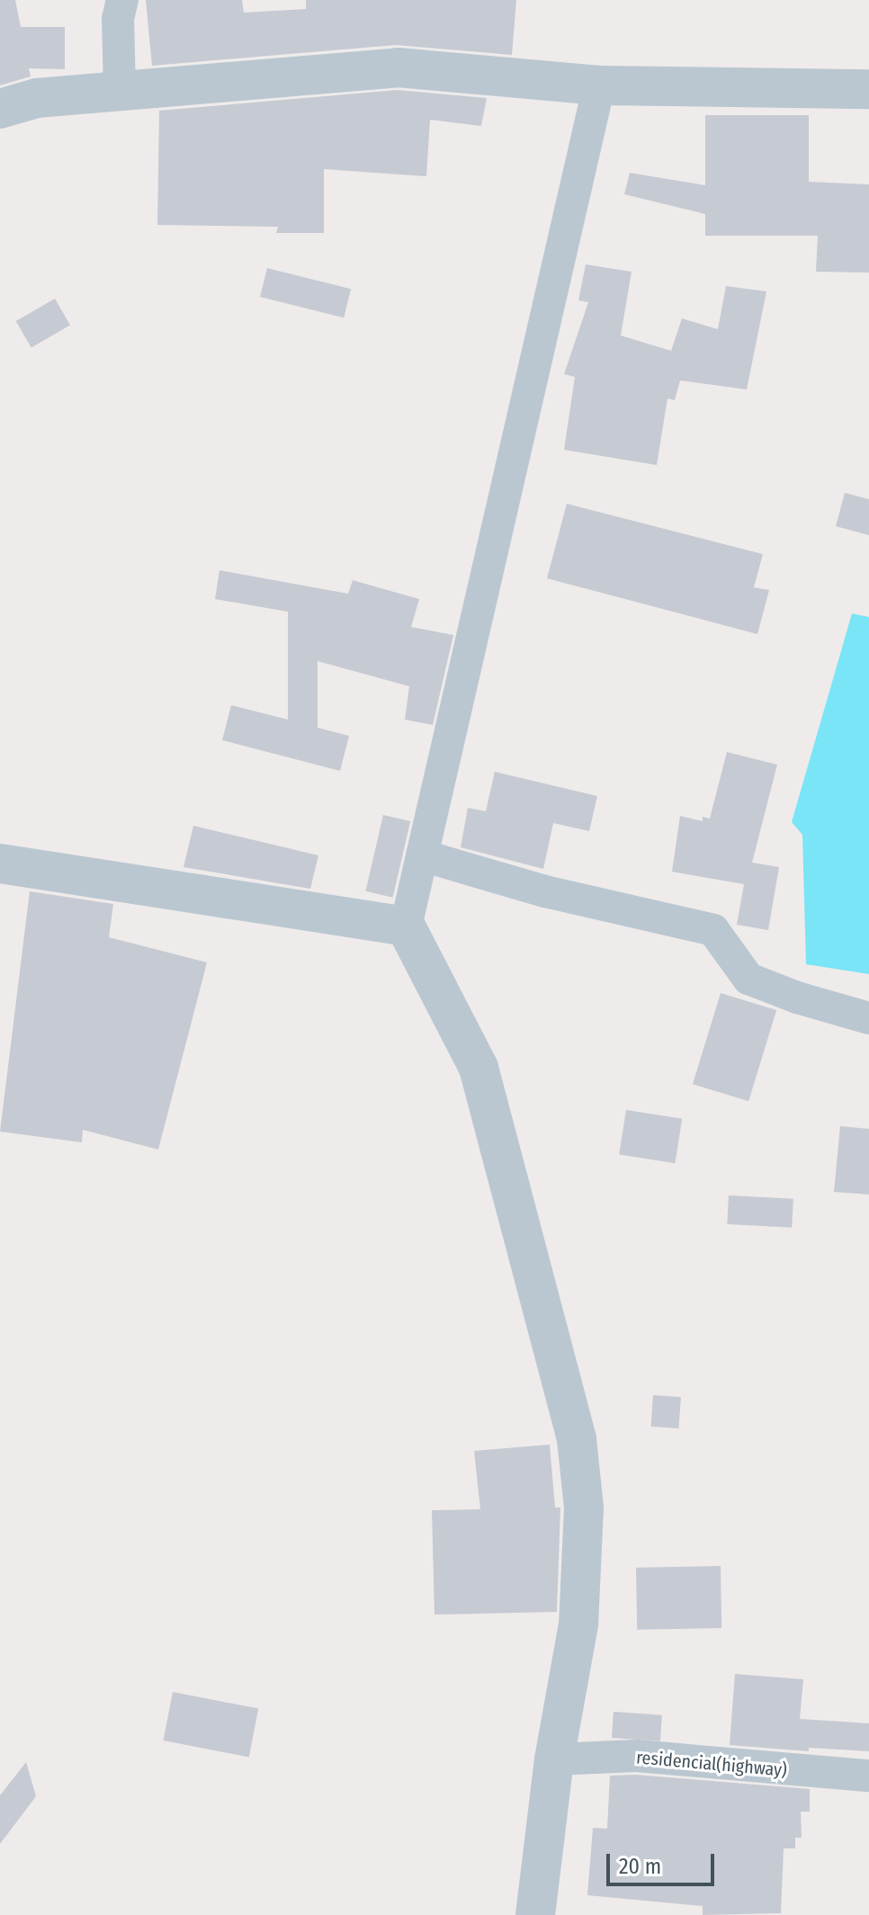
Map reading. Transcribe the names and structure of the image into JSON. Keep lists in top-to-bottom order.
{
  "streets": {
    "street": ["residencial(highway)"]
  },
  "scale_bar": "20 m"
}
